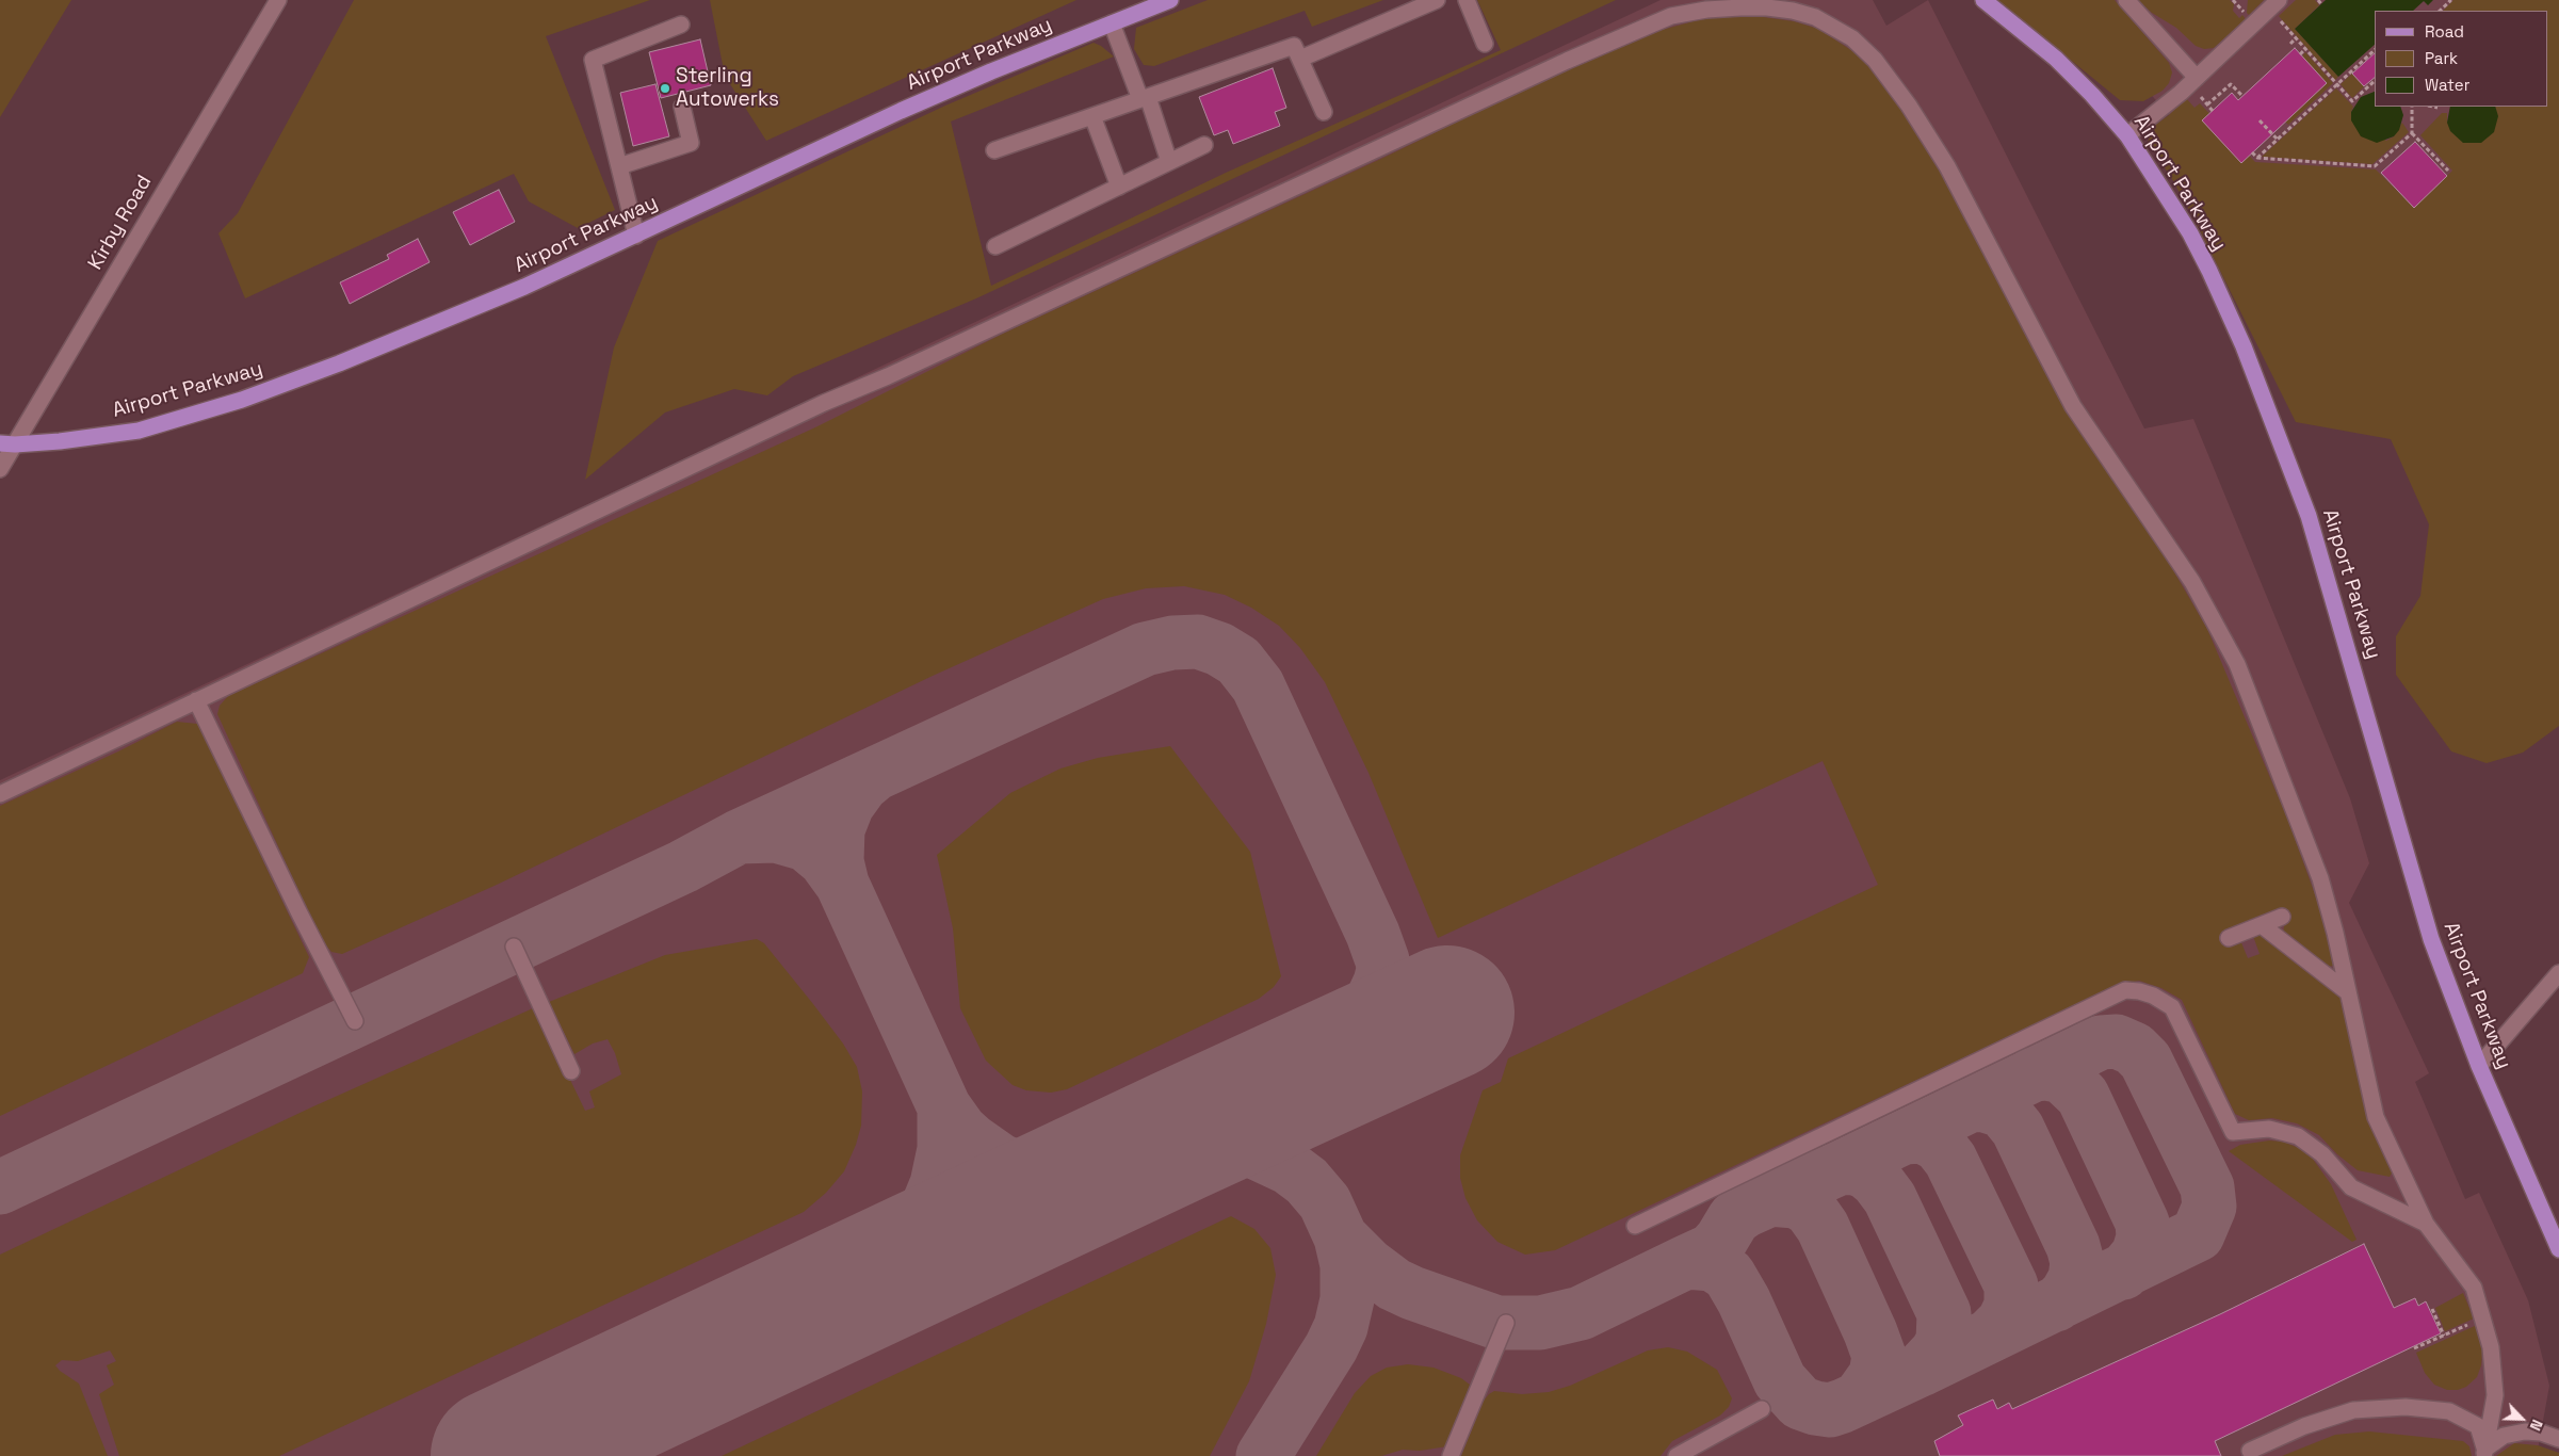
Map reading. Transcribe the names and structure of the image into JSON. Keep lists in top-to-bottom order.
{
  "streets": {
    "main road": ["Airport Parkway"],
    "street": ["Kirby Road"]
  },
  "crossings": [
    ["Airport Parkway", "Kirby Road"]
  ],
  "places": ["Sterling Autowerks"],
  "legend": ["Road", "Park", "Water"],
  "north": "bottom right"
}
